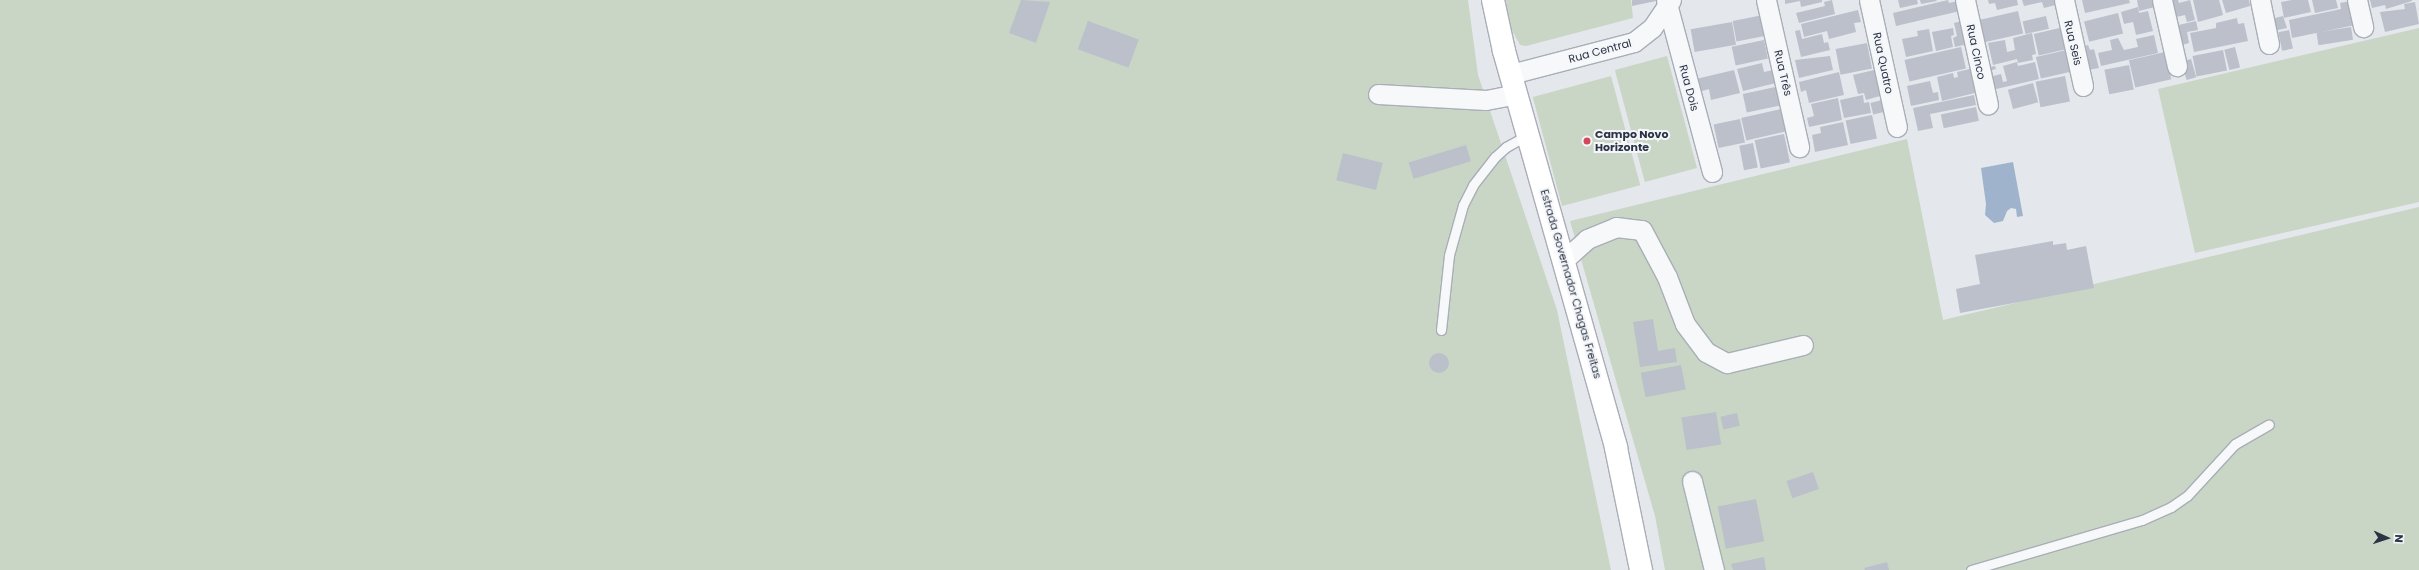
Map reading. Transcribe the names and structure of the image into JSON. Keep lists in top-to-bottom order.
{
  "streets": {
    "main road": ["Estrada Governador Chagas Freitas"],
    "street": [
      "Rua Seis",
      "Rua Central",
      "Rua Cinco",
      "Rua Quatro",
      "Rua Três",
      "Rua Dois"
    ]
  },
  "crossings": [
    ["Rua Central", "Rua Dois"],
    ["Rua Central", "Estrada Governador Chagas Freitas"]
  ],
  "places": ["Campo Novo Horizonte"],
  "north": "right"
}
